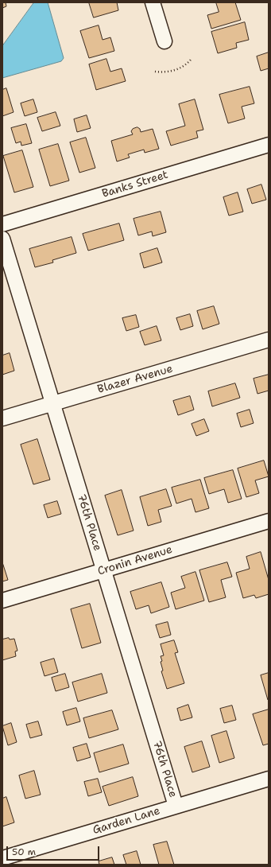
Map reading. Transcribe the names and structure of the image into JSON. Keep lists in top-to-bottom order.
{
  "streets": {
    "street": [
      "Banks Street",
      "Blazer Avenue",
      "76th Place",
      "Cronin Avenue",
      "Garden Lane"
    ]
  },
  "crossings": [
    ["Blazer Avenue", "76th Place"],
    ["76th Place", "Cronin Avenue"],
    ["76th Place", "Garden Lane"]
  ],
  "scale_bar": "50 m"
}
